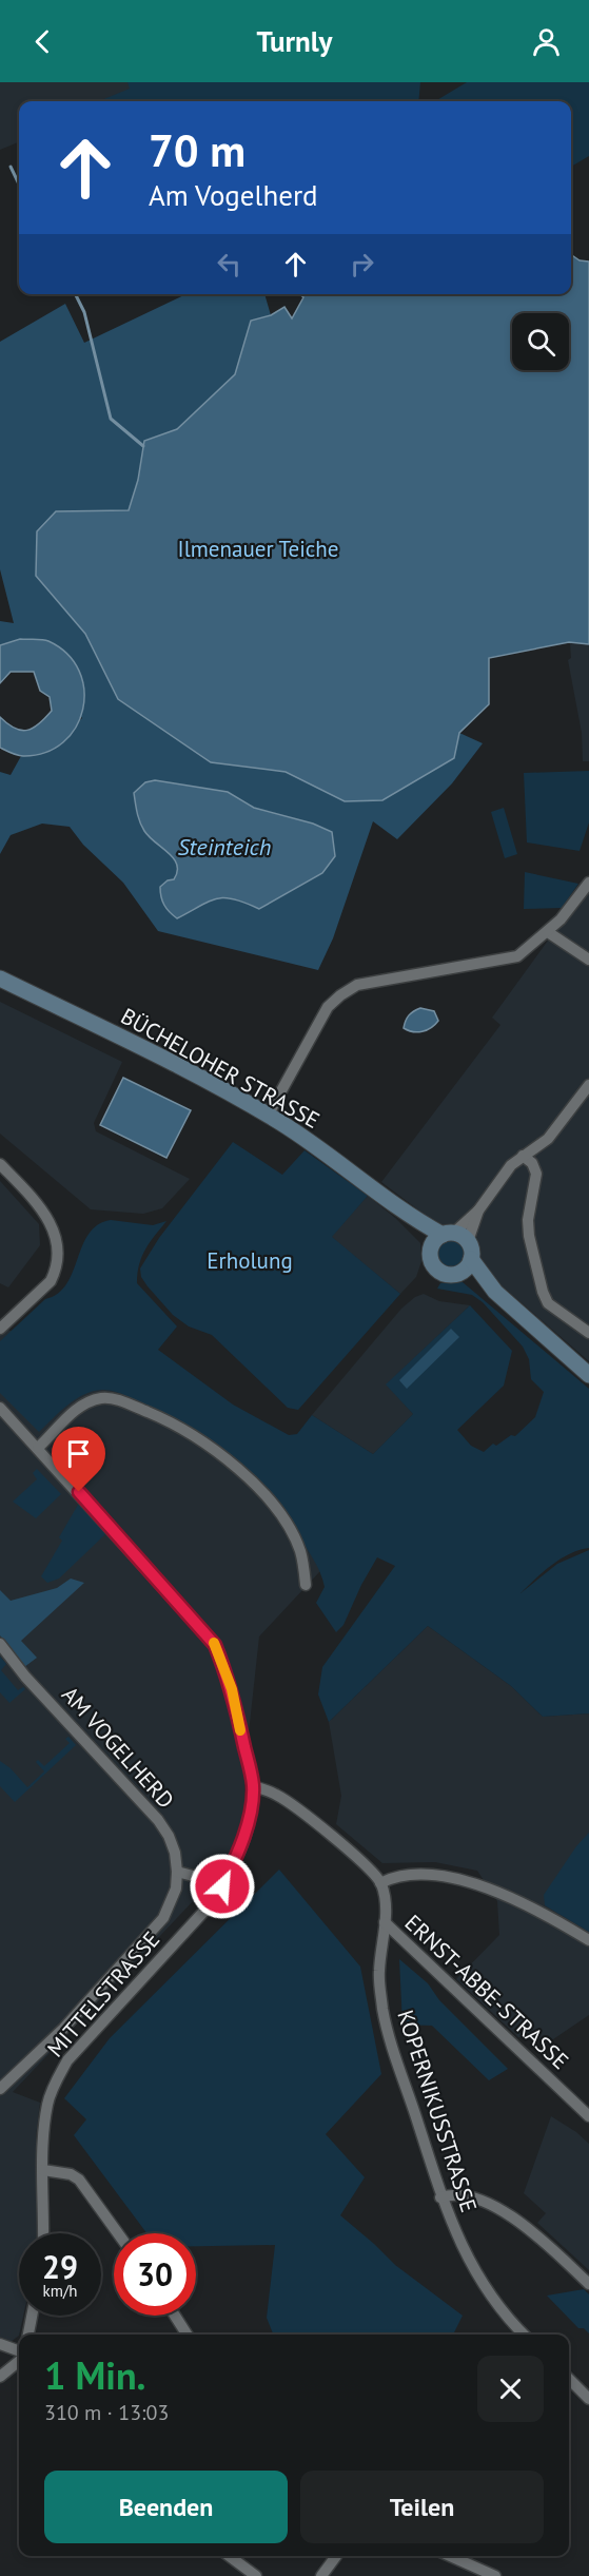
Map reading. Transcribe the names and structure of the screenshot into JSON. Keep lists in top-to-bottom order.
{
  "streets": {
    "main road": ["BÜCHELOHER STRASSE"],
    "street": [
      "AM VOGELHERD",
      "ERNST-ABBE-STRASSE",
      "MITTELSTRASSE",
      "KOPERNIKUSSTRASSE"
    ]
  },
  "crossings": [
    ["ERNST-ABBE-STRASSE", "KOPERNIKUSSTRASSE"]
  ],
  "water": ["Steinteich"],
  "parks": ["Ilmenauer Teiche", "Erholung"],
  "page": {
    "header": "Turnly",
    "turn": ["70 m", "Am Vogelherd"],
    "speed": "29 km/h",
    "limit": "30",
    "heading": ["1 Min.", "310 m · 13:03"],
    "buttons": ["Beenden", "Teilen"]
  }
}
